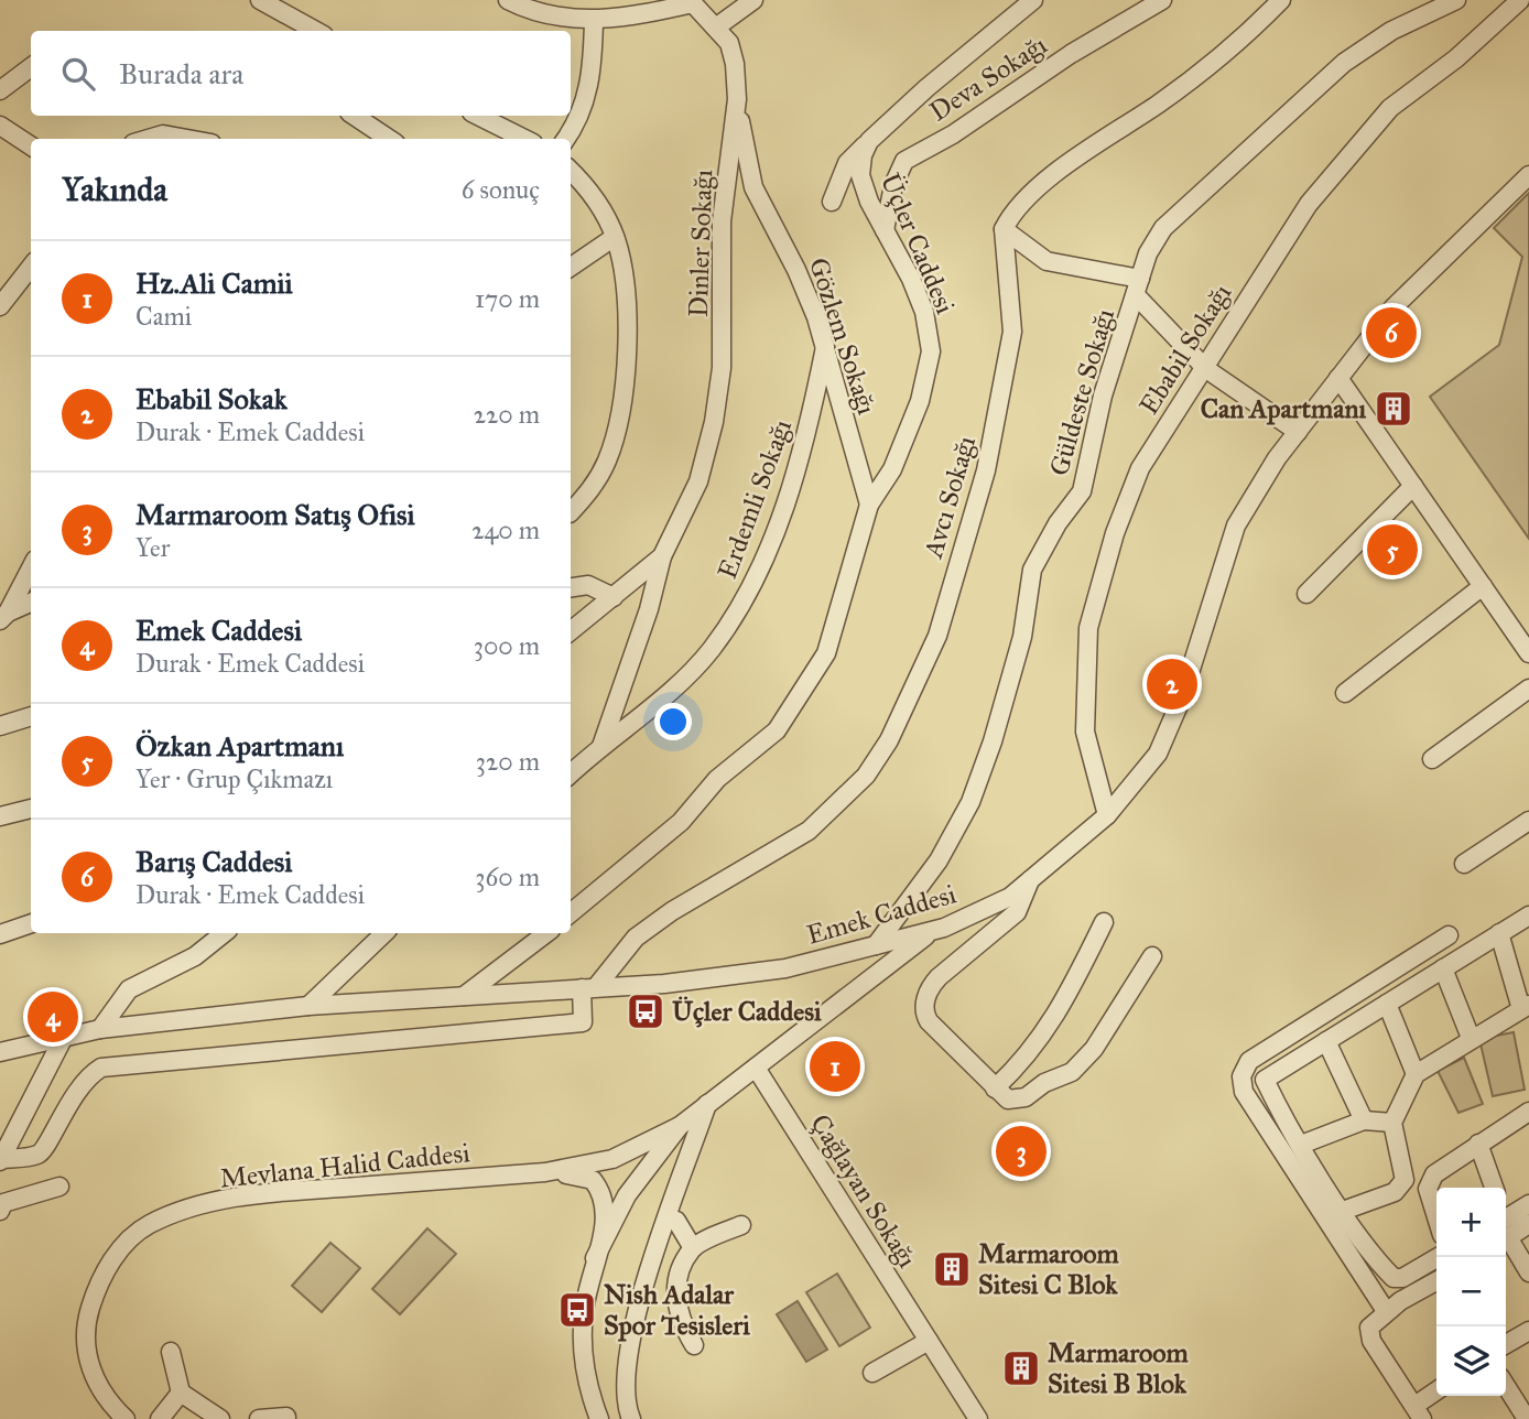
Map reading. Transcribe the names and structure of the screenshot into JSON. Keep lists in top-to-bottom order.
{
  "streets": {
    "street": [
      "Deva Sokağı",
      "Dinler Sokağı",
      "Üçler Caddesi",
      "Gözlem Sokağı",
      "Ebabil Sokağı",
      "Güldeste Sokağı",
      "Avcı Sokağı",
      "Erdemli Sokağı",
      "Emek Caddesi",
      "Mevlana Halid Caddesi",
      "Çağlayan Sokağı"
    ]
  },
  "crossings": [
    ["Deva Sokağı", "Üçler Caddesi"],
    ["Dinler Sokağı", "Gözlem Sokağı"],
    ["Üçler Caddesi", "Gözlem Sokağı"],
    ["Gözlem Sokağı", "Erdemli Sokağı"],
    ["Ebabil Sokağı", "Emek Caddesi"],
    ["Güldeste Sokağı", "Emek Caddesi"],
    ["Avcı Sokağı", "Emek Caddesi"]
  ],
  "places": {
    "building": ["Can Apartmanı", "Marmaroom Sitesi C Blok", "Marmaroom Sitesi B Blok"],
    "bus stop": ["Üçler Caddesi", "Nish Adalar Spor Tesisleri"]
  },
  "page": {
    "search": "Burada ara",
    "heading": ["Yakında", "6 sonuç"],
    "list": [
      {
        "mark": "1",
        "name": "Hz.Ali Camii",
        "note": "Cami",
        "value": "170 m"
      },
      {
        "mark": "2",
        "name": "Ebabil Sokak",
        "note": "Durak · Emek Caddesi",
        "value": "220 m"
      },
      {
        "mark": "3",
        "name": "Marmaroom Satış Ofisi",
        "note": "Yer",
        "value": "240 m"
      },
      {
        "mark": "4",
        "name": "Emek Caddesi",
        "note": "Durak · Emek Caddesi",
        "value": "300 m"
      },
      {
        "mark": "5",
        "name": "Özkan Apartmanı",
        "note": "Yer · Grup Çıkmazı",
        "value": "320 m"
      },
      {
        "mark": "6",
        "name": "Barış Caddesi",
        "note": "Durak · Emek Caddesi",
        "value": "360 m"
      }
    ],
    "pins": [
      "6",
      "5",
      "2",
      "4",
      "1",
      "3"
    ],
    "map_buttons": ["+", "−"]
  }
}
